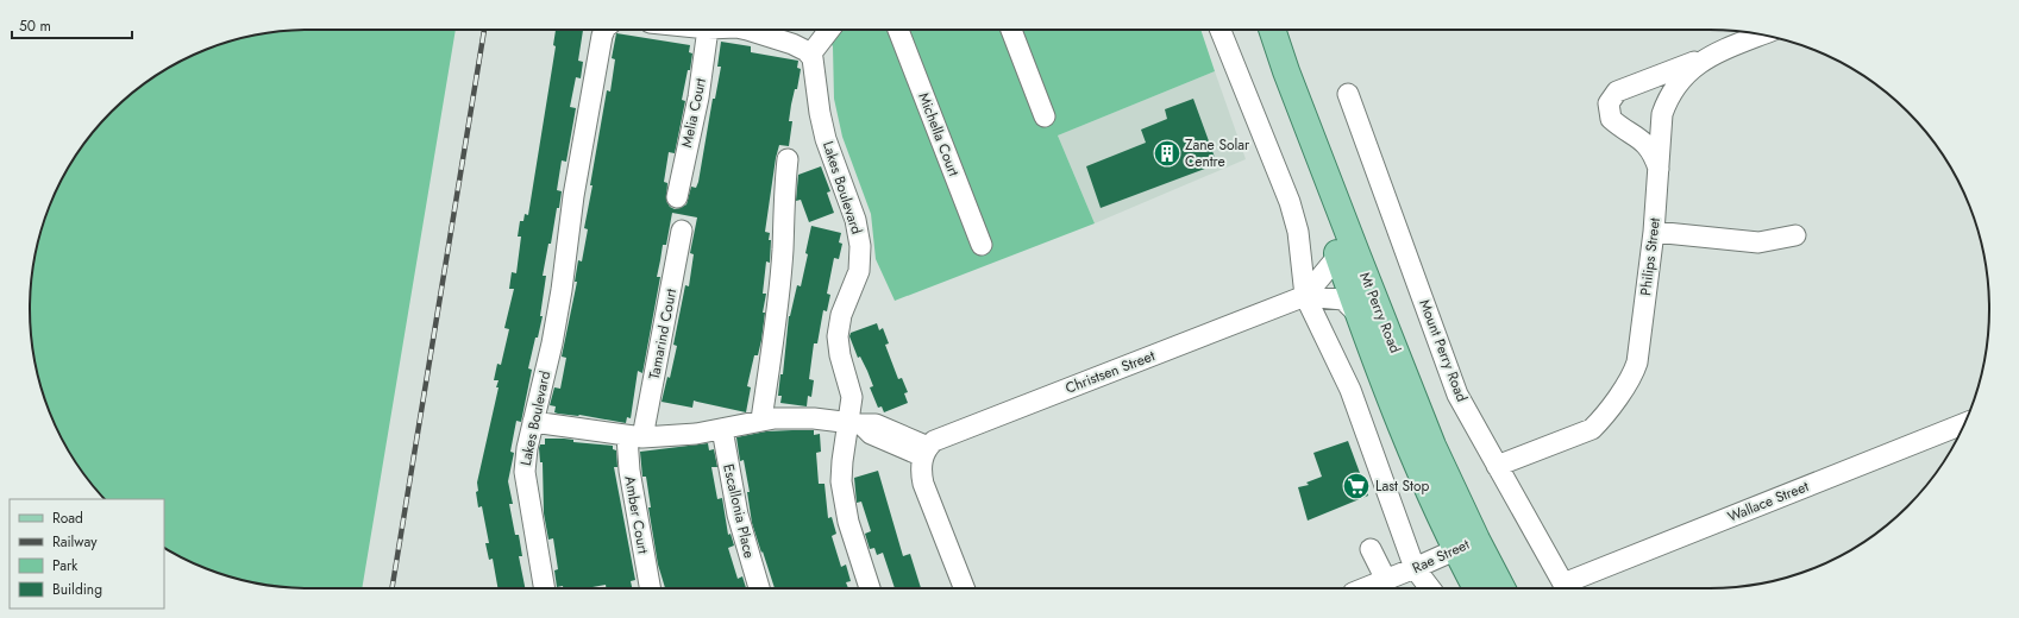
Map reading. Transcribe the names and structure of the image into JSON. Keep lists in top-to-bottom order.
{
  "streets": {
    "main road": ["Mt Perry Road"],
    "street": [
      "Melia Court",
      "Michella Court",
      "Lakes Boulevard",
      "Philips Street",
      "Tamarind Court",
      "Mount Perry Road",
      "Christsen Street",
      "Wallace Street",
      "Escallonia Place",
      "Amber Court",
      "Rae Street"
    ]
  },
  "crossings": [
    ["Philips Street", "Mount Perry Road"],
    ["Mt Perry Road", "Christsen Street"],
    ["Mt Perry Road", "Rae Street"],
    ["Tamarind Court", "Amber Court"],
    ["Mount Perry Road", "Wallace Street"]
  ],
  "places": {
    "building": ["Zane Solar Centre"],
    "supermarket": ["Last Stop"]
  },
  "legend": [
    "Road",
    "Railway",
    "Park",
    "Building"
  ],
  "scale_bar": "50 m"
}
